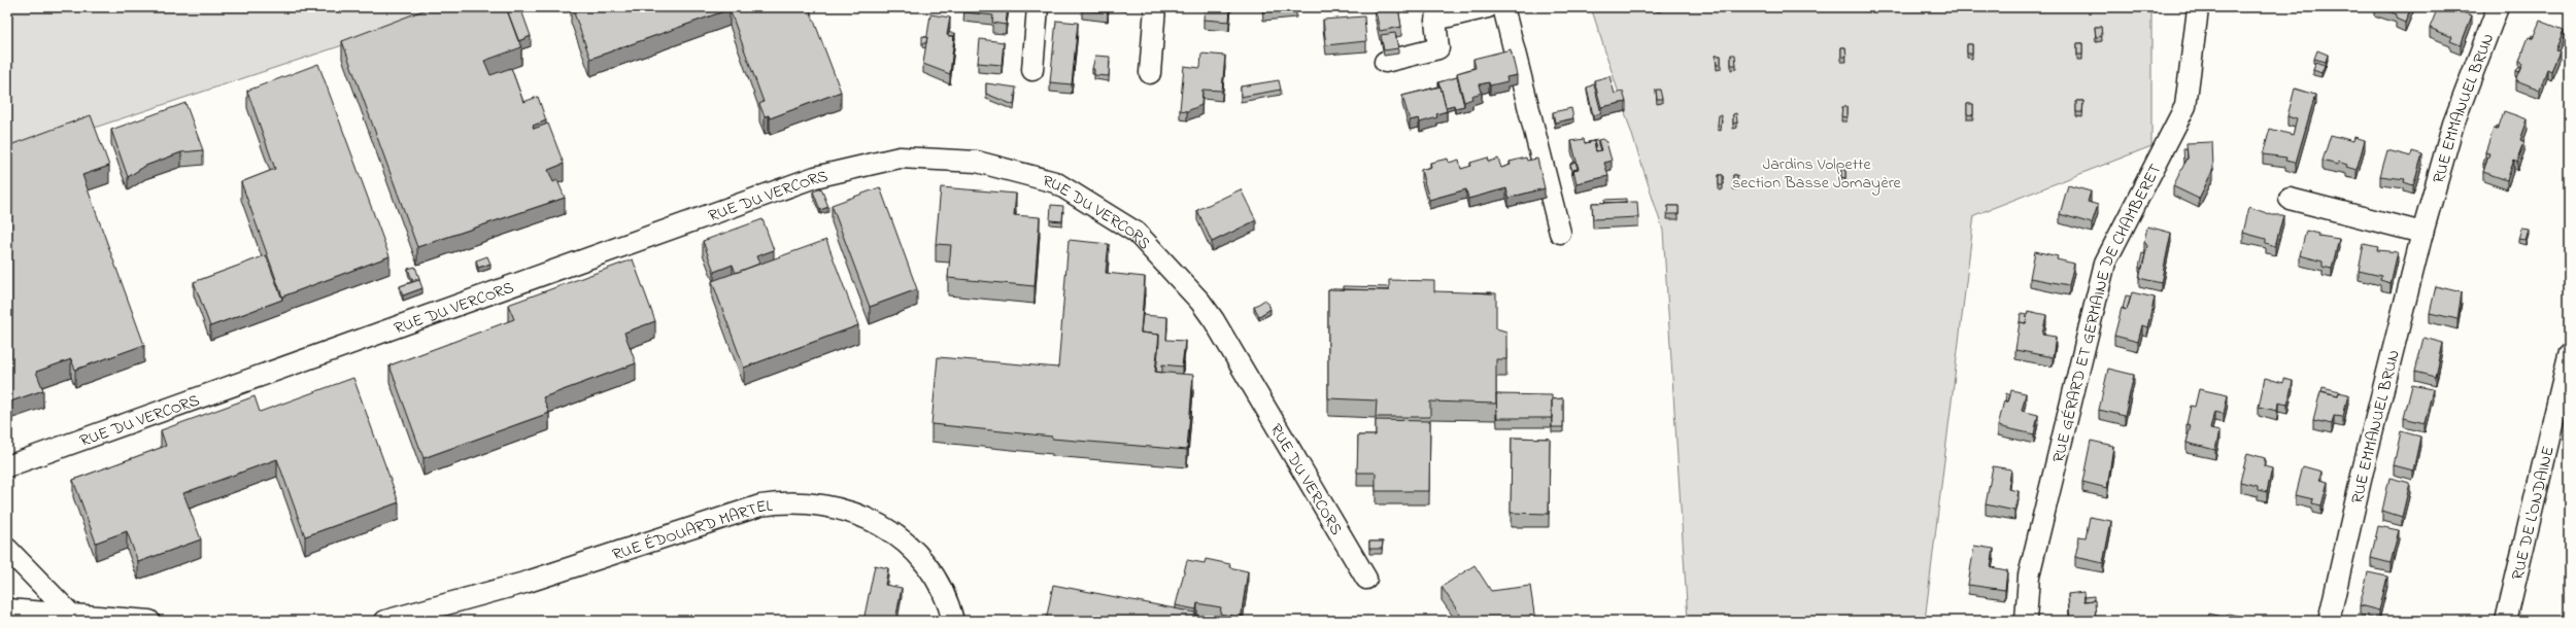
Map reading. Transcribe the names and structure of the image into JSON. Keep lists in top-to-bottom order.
{
  "streets": {
    "street": [
      "RUE EMMANUEL BRUN",
      "RUE DU VERCORS",
      "RUE GÉRARD ET GERMAINE DE CHAMBERET",
      "RUE DE L'ONDAINE",
      "RUE ÉDOUARD MARTEL"
    ]
  },
  "parks": ["Jardins Volpette section Basse Jomayère"]
}
